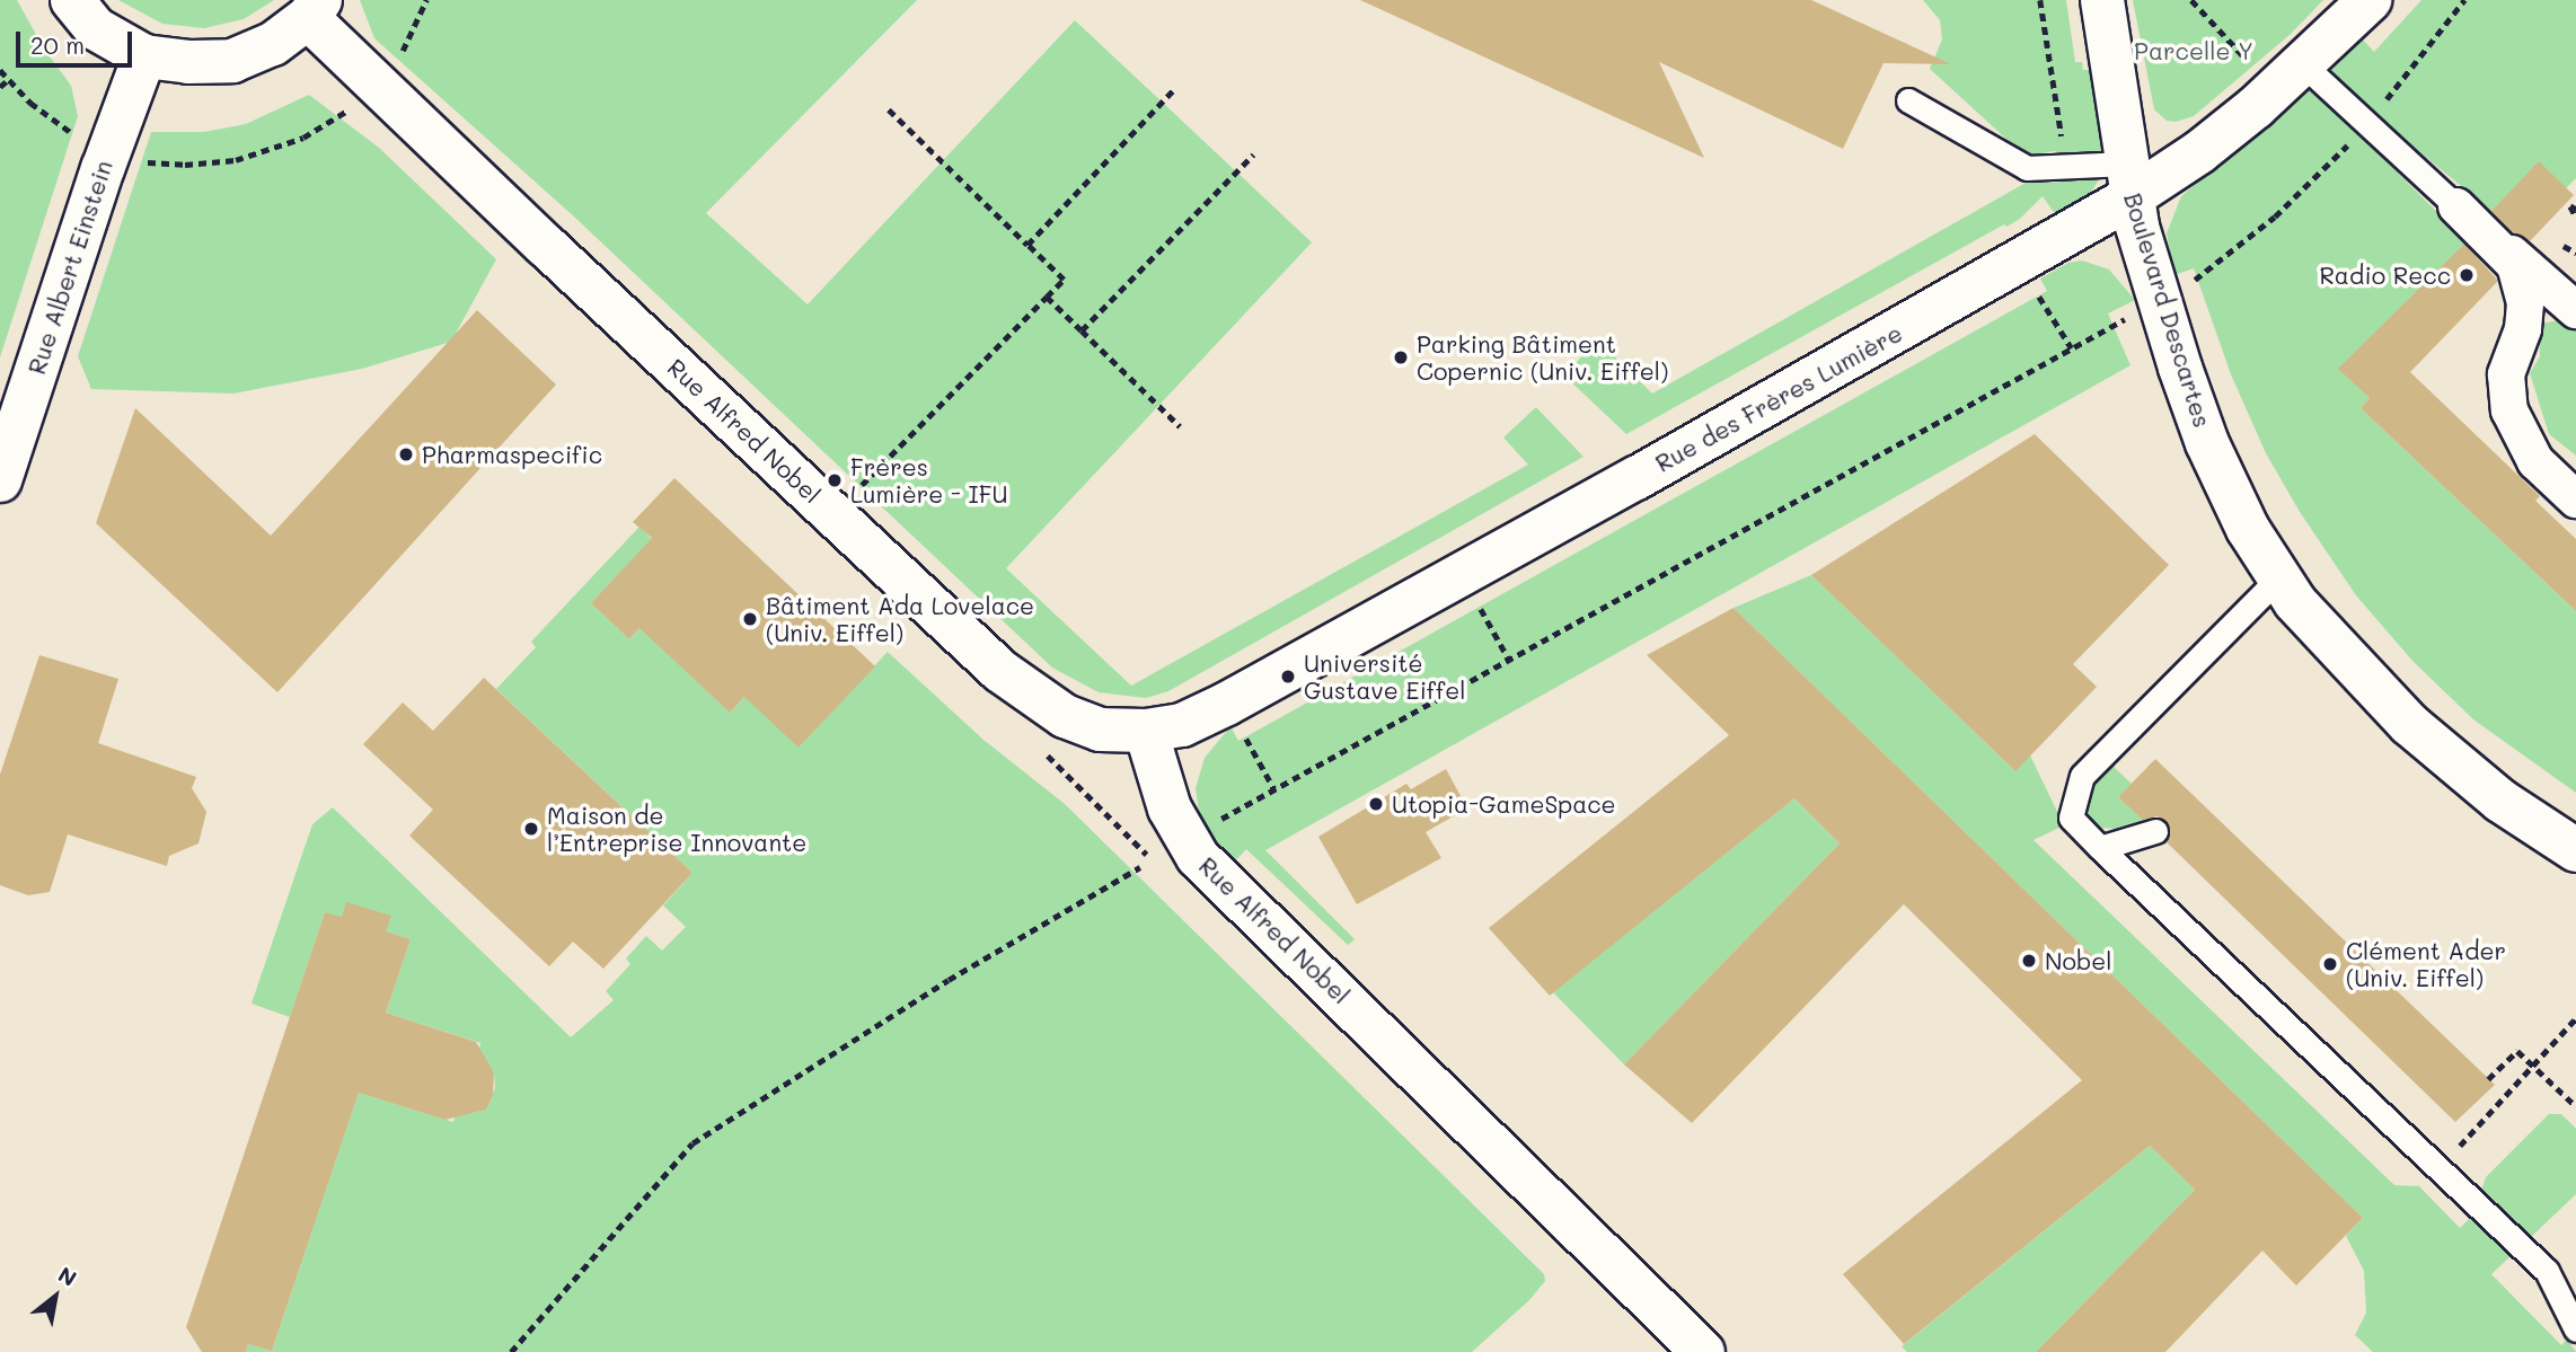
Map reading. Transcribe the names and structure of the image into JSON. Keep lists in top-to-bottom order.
{
  "streets": {
    "street": [
      "Rue Albert Einstein",
      "Boulevard Descartes",
      "Rue des Frères Lumière",
      "Rue Alfred Nobel"
    ]
  },
  "crossings": [
    ["Boulevard Descartes", "Rue des Frères Lumière"],
    ["Rue des Frères Lumière", "Rue Alfred Nobel"]
  ],
  "parks": ["Parcelle Y"],
  "places": [
    "Radio Recc",
    "Parking Bâtiment Copernic (Univ. Eiffel)",
    "Pharmaspecific",
    "Frères Lumière - IFU",
    "Bâtiment Ada Lovelace (Univ. Eiffel)",
    "Université Gustave Eiffel",
    "Utopia-GameSpace",
    "Maison de l’Entreprise Innovante",
    "Nobel",
    "Clément Ader (Univ. Eiffel)"
  ],
  "scale_bar": "20 m",
  "north": "top right"
}
